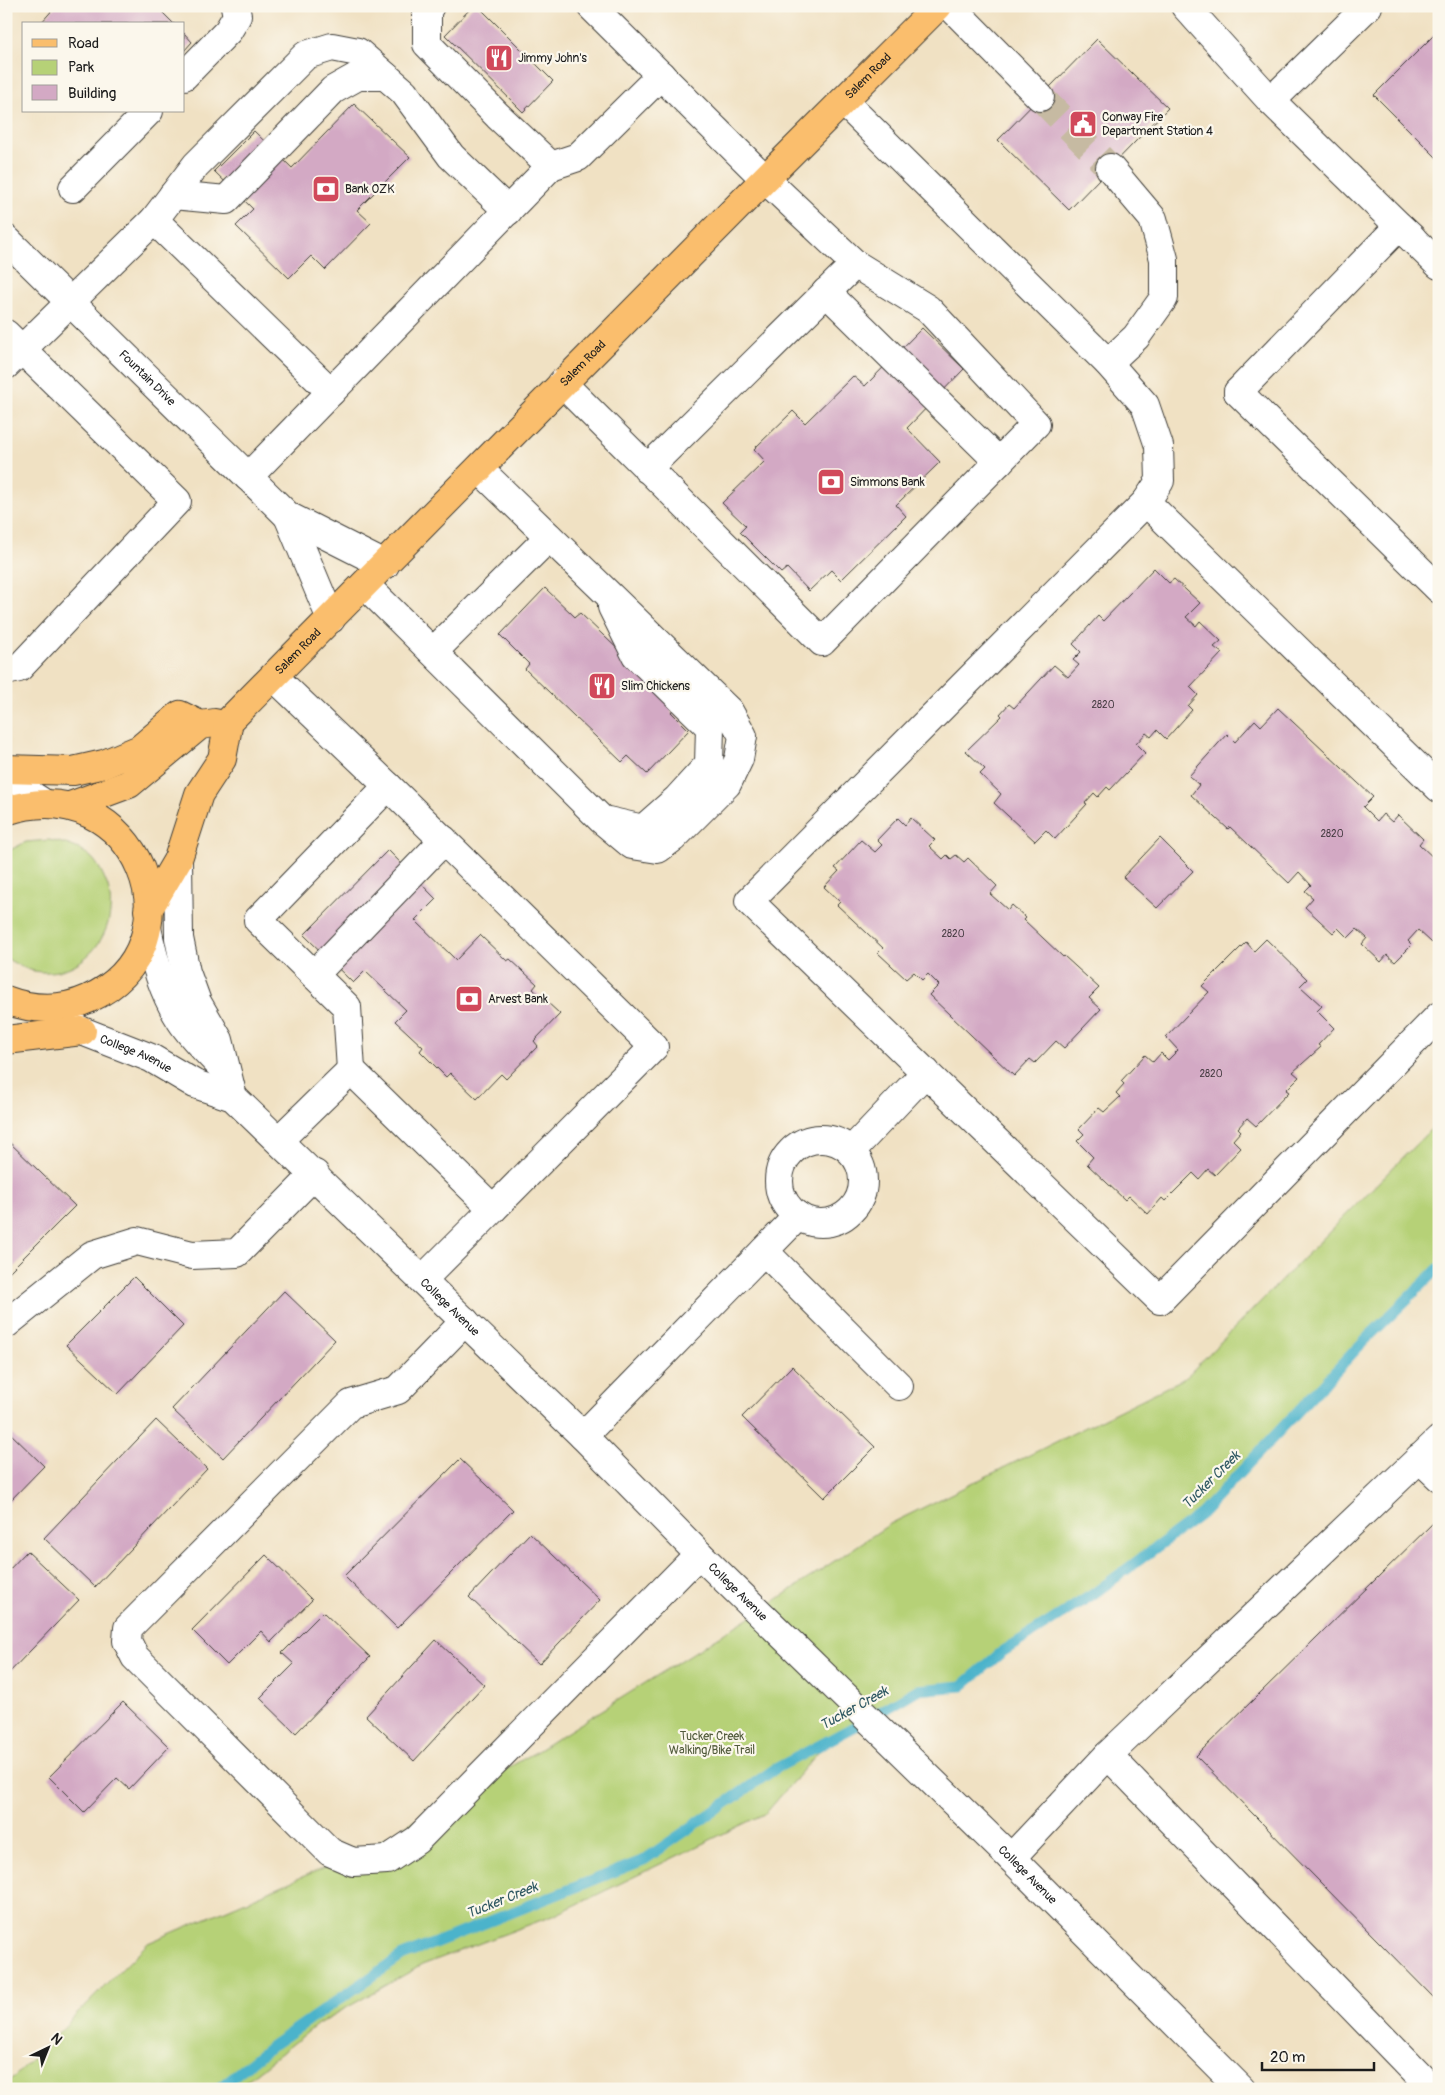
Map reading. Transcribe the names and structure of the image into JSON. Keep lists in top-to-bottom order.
{
  "streets": {
    "main road": ["Salem Road"],
    "street": ["Fountain Drive", "College Avenue"]
  },
  "crossings": [
    ["Salem Road", "Fountain Drive"]
  ],
  "water": ["Tucker Creek"],
  "parks": ["Tucker Creek Walking/Bike Trail"],
  "places": {
    "restaurant": ["Jimmy John's", "Slim Chickens"],
    "public building": ["Conway Fire Department Station 4"],
    "bank": ["Bank OZK", "Simmons Bank", "Arvest Bank"]
  },
  "house_numbers": [
    "2820",
    "2820",
    "2820",
    "2820"
  ],
  "legend": ["Road", "Park", "Building"],
  "scale_bar": "20 m",
  "north": "top right"
}
